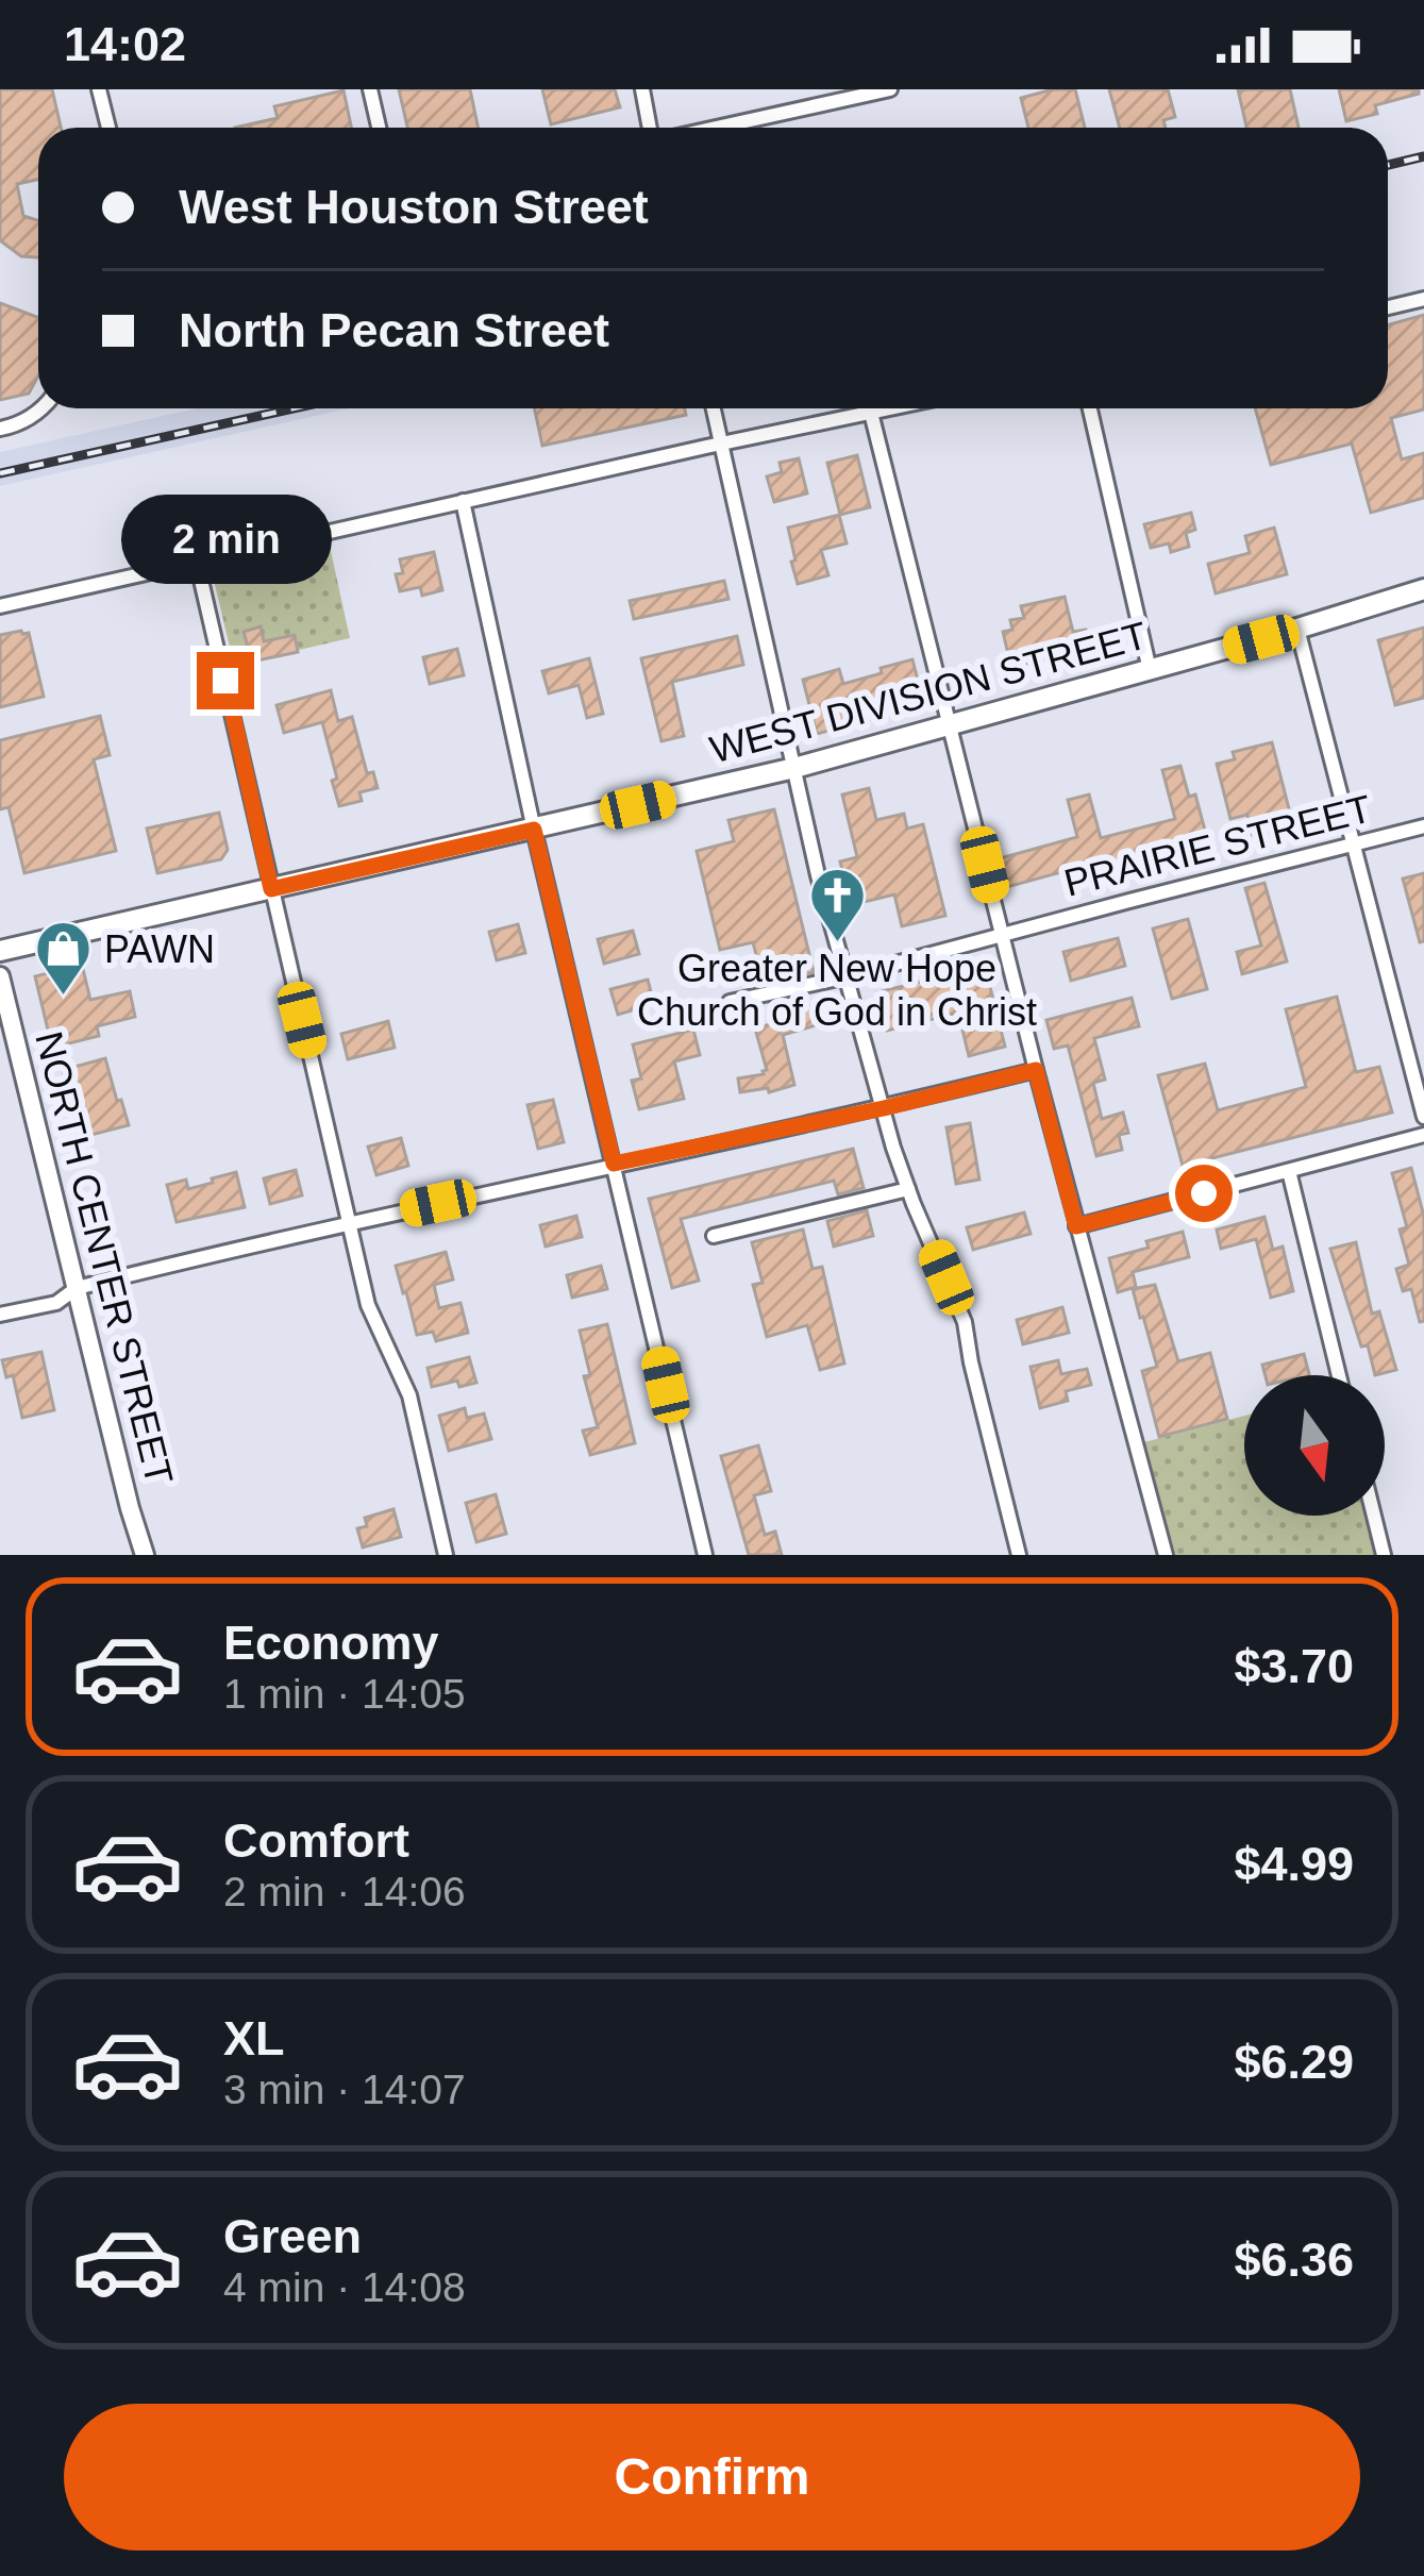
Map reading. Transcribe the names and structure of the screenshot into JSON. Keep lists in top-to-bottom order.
{
  "streets": {
    "main road": ["WEST DIVISION STREET", "NORTH CENTER STREET"],
    "street": ["PRAIRIE STREET"]
  },
  "places": {
    "church": ["Greater New Hope Church of God in Christ"],
    "shop": ["PAWN"]
  },
  "north": "bottom",
  "page": {
    "status": "14:02",
    "banner": ["West Houston Street", "North Pecan Street"],
    "bubble": "2 min",
    "list": [
      {
        "name": "Economy",
        "note": "1 min · 14:05",
        "value": "$3.70"
      },
      {
        "name": "Comfort",
        "note": "2 min · 14:06",
        "value": "$4.99"
      },
      {
        "name": "XL",
        "note": "3 min · 14:07",
        "value": "$6.29"
      },
      {
        "name": "Green",
        "note": "4 min · 14:08",
        "value": "$6.36"
      }
    ],
    "buttons": "Confirm"
  }
}
